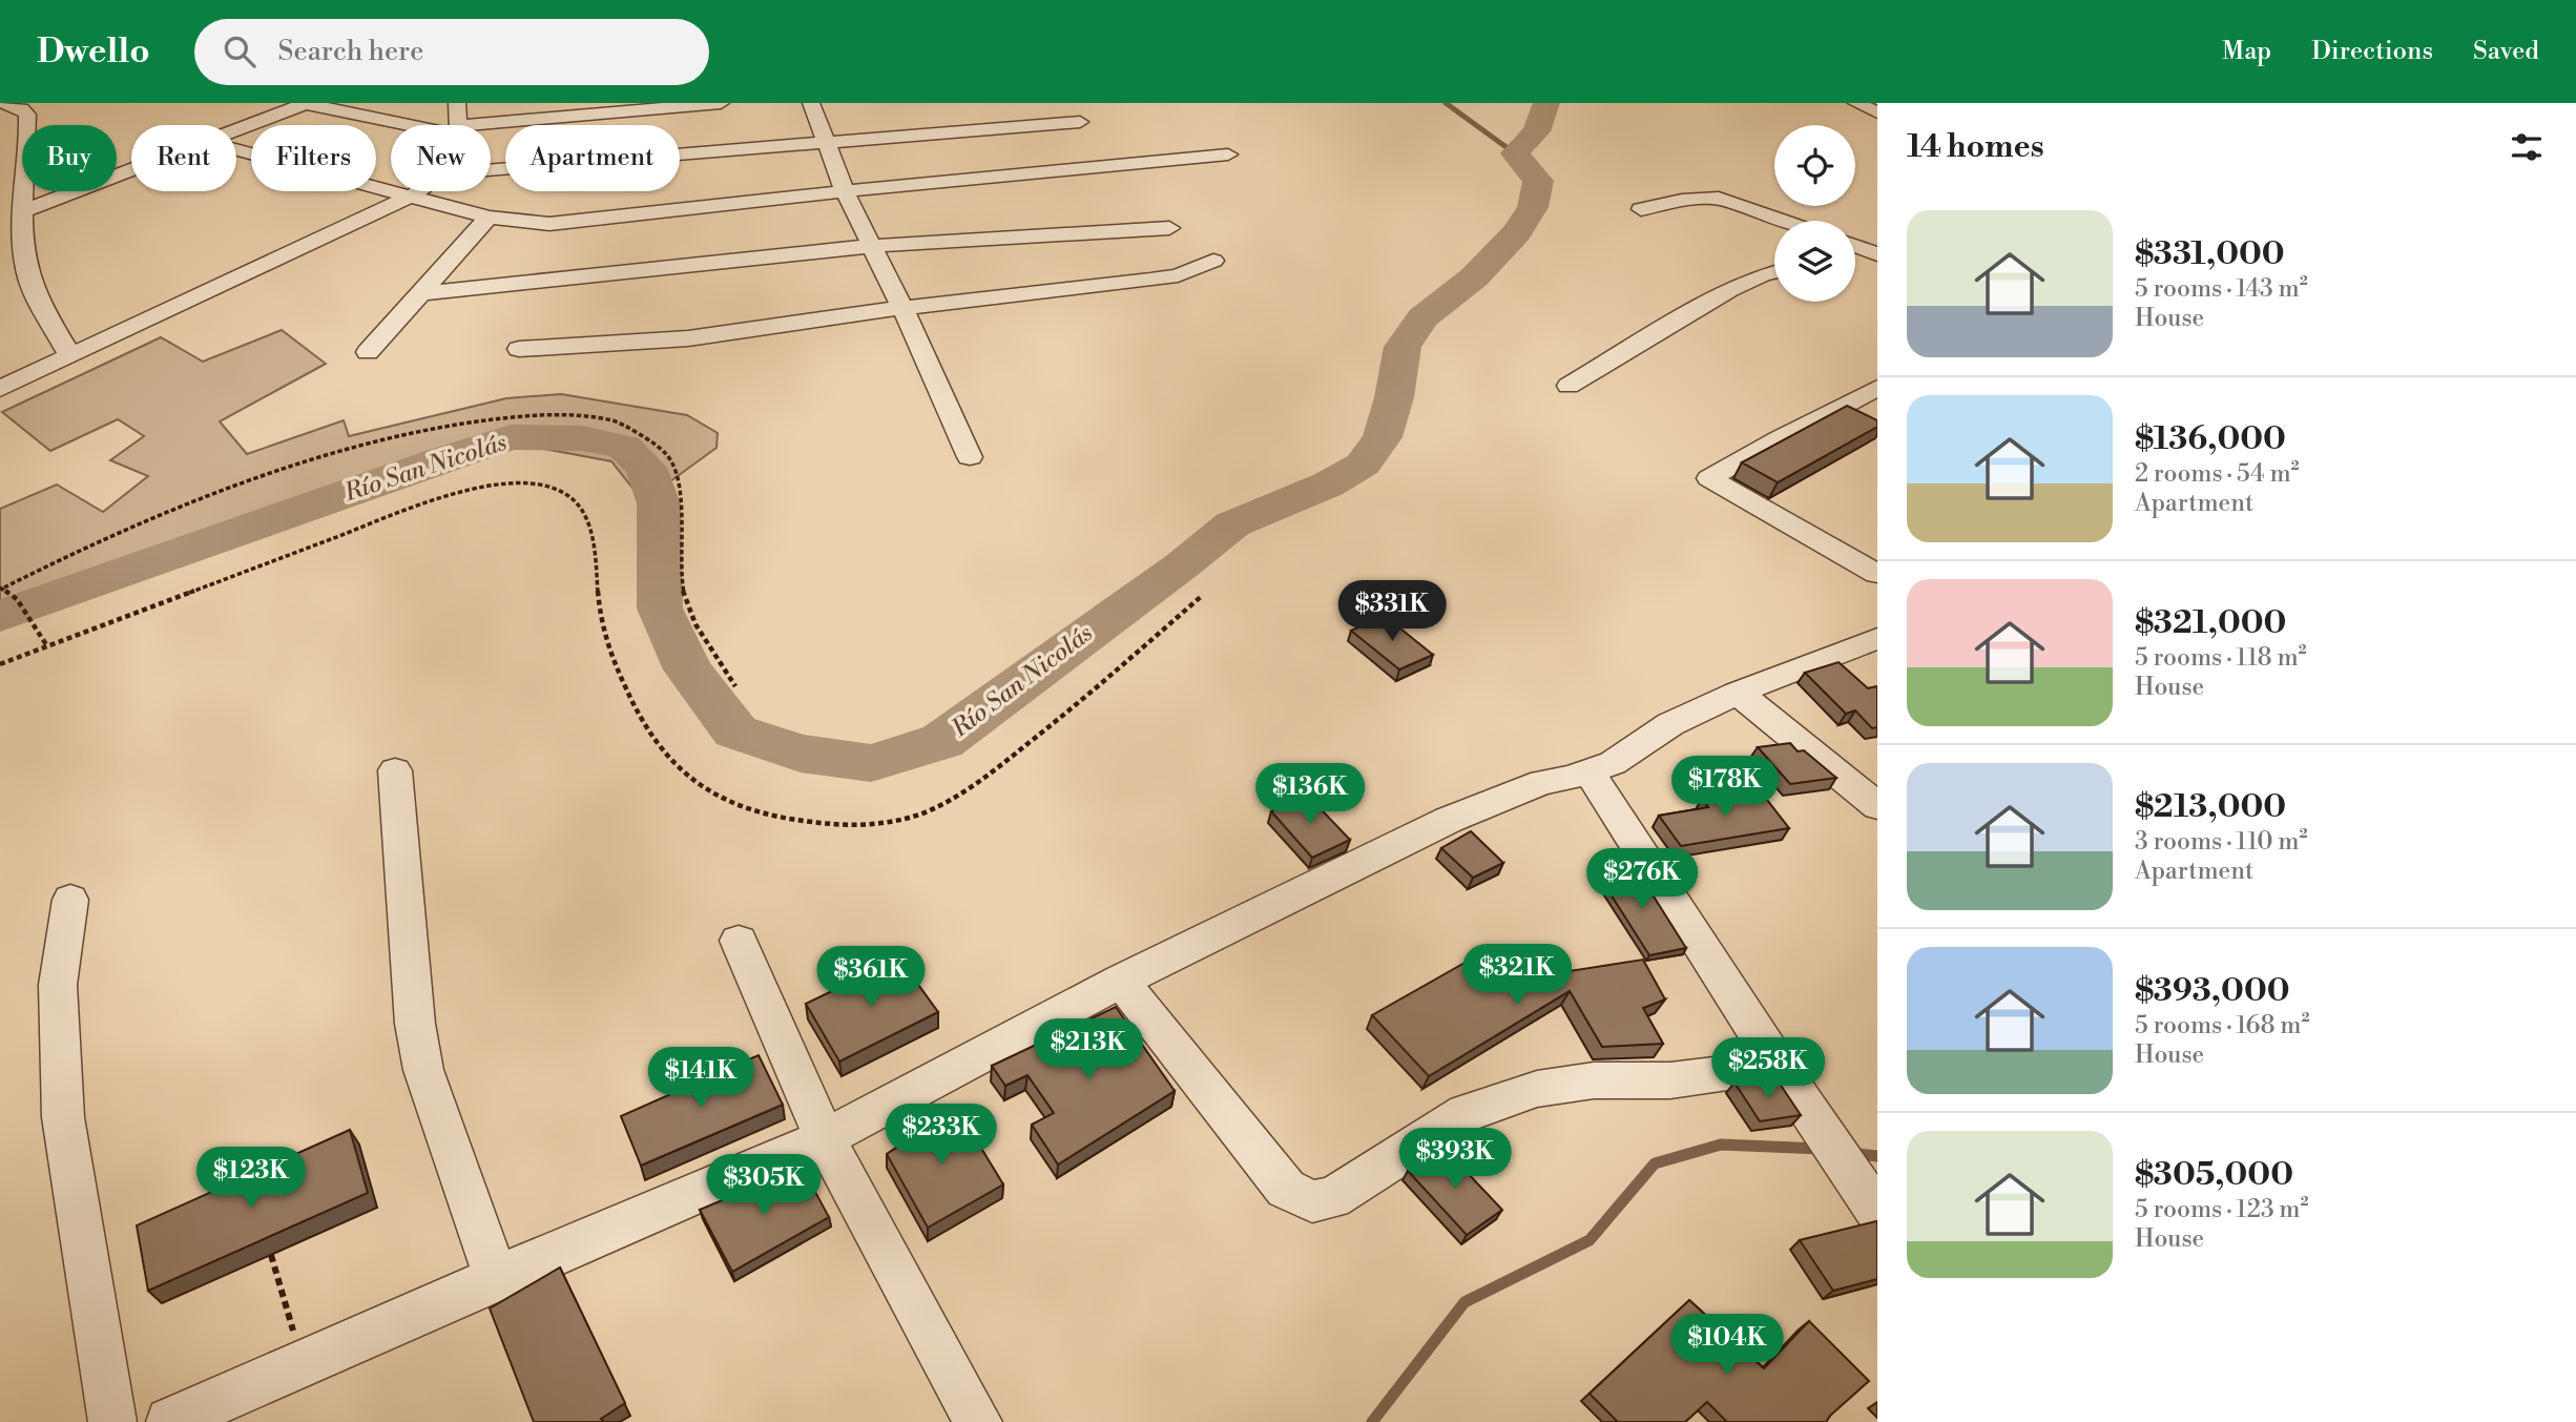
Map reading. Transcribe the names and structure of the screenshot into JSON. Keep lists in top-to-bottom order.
{
  "water": ["Río San Nicolás"],
  "page": {
    "header": "Dwello",
    "search": "Search here",
    "nav": ["Map", "Directions", "Saved"],
    "heading": "14 homes",
    "chip": [
      "Buy",
      "Rent",
      "Filters",
      "New",
      "Apartment"
    ],
    "list": [
      {
        "name": "$331,000",
        "note": "5 rooms · 143 m² · House"
      },
      {
        "name": "$136,000",
        "note": "2 rooms · 54 m² · Apartment"
      },
      {
        "name": "$321,000",
        "note": "5 rooms · 118 m² · House"
      },
      {
        "name": "$213,000",
        "note": "3 rooms · 110 m² · Apartment"
      },
      {
        "name": "$393,000",
        "note": "5 rooms · 168 m² · House"
      },
      {
        "name": "$305,000",
        "note": "5 rooms · 123 m² · House"
      }
    ],
    "price": [
      "$331K",
      "$178K",
      "$136K",
      "$276K",
      "$321K",
      "$361K",
      "$213K",
      "$258K",
      "$141K",
      "$233K",
      "$393K",
      "$123K",
      "$305K",
      "$104K"
    ]
  }
}
